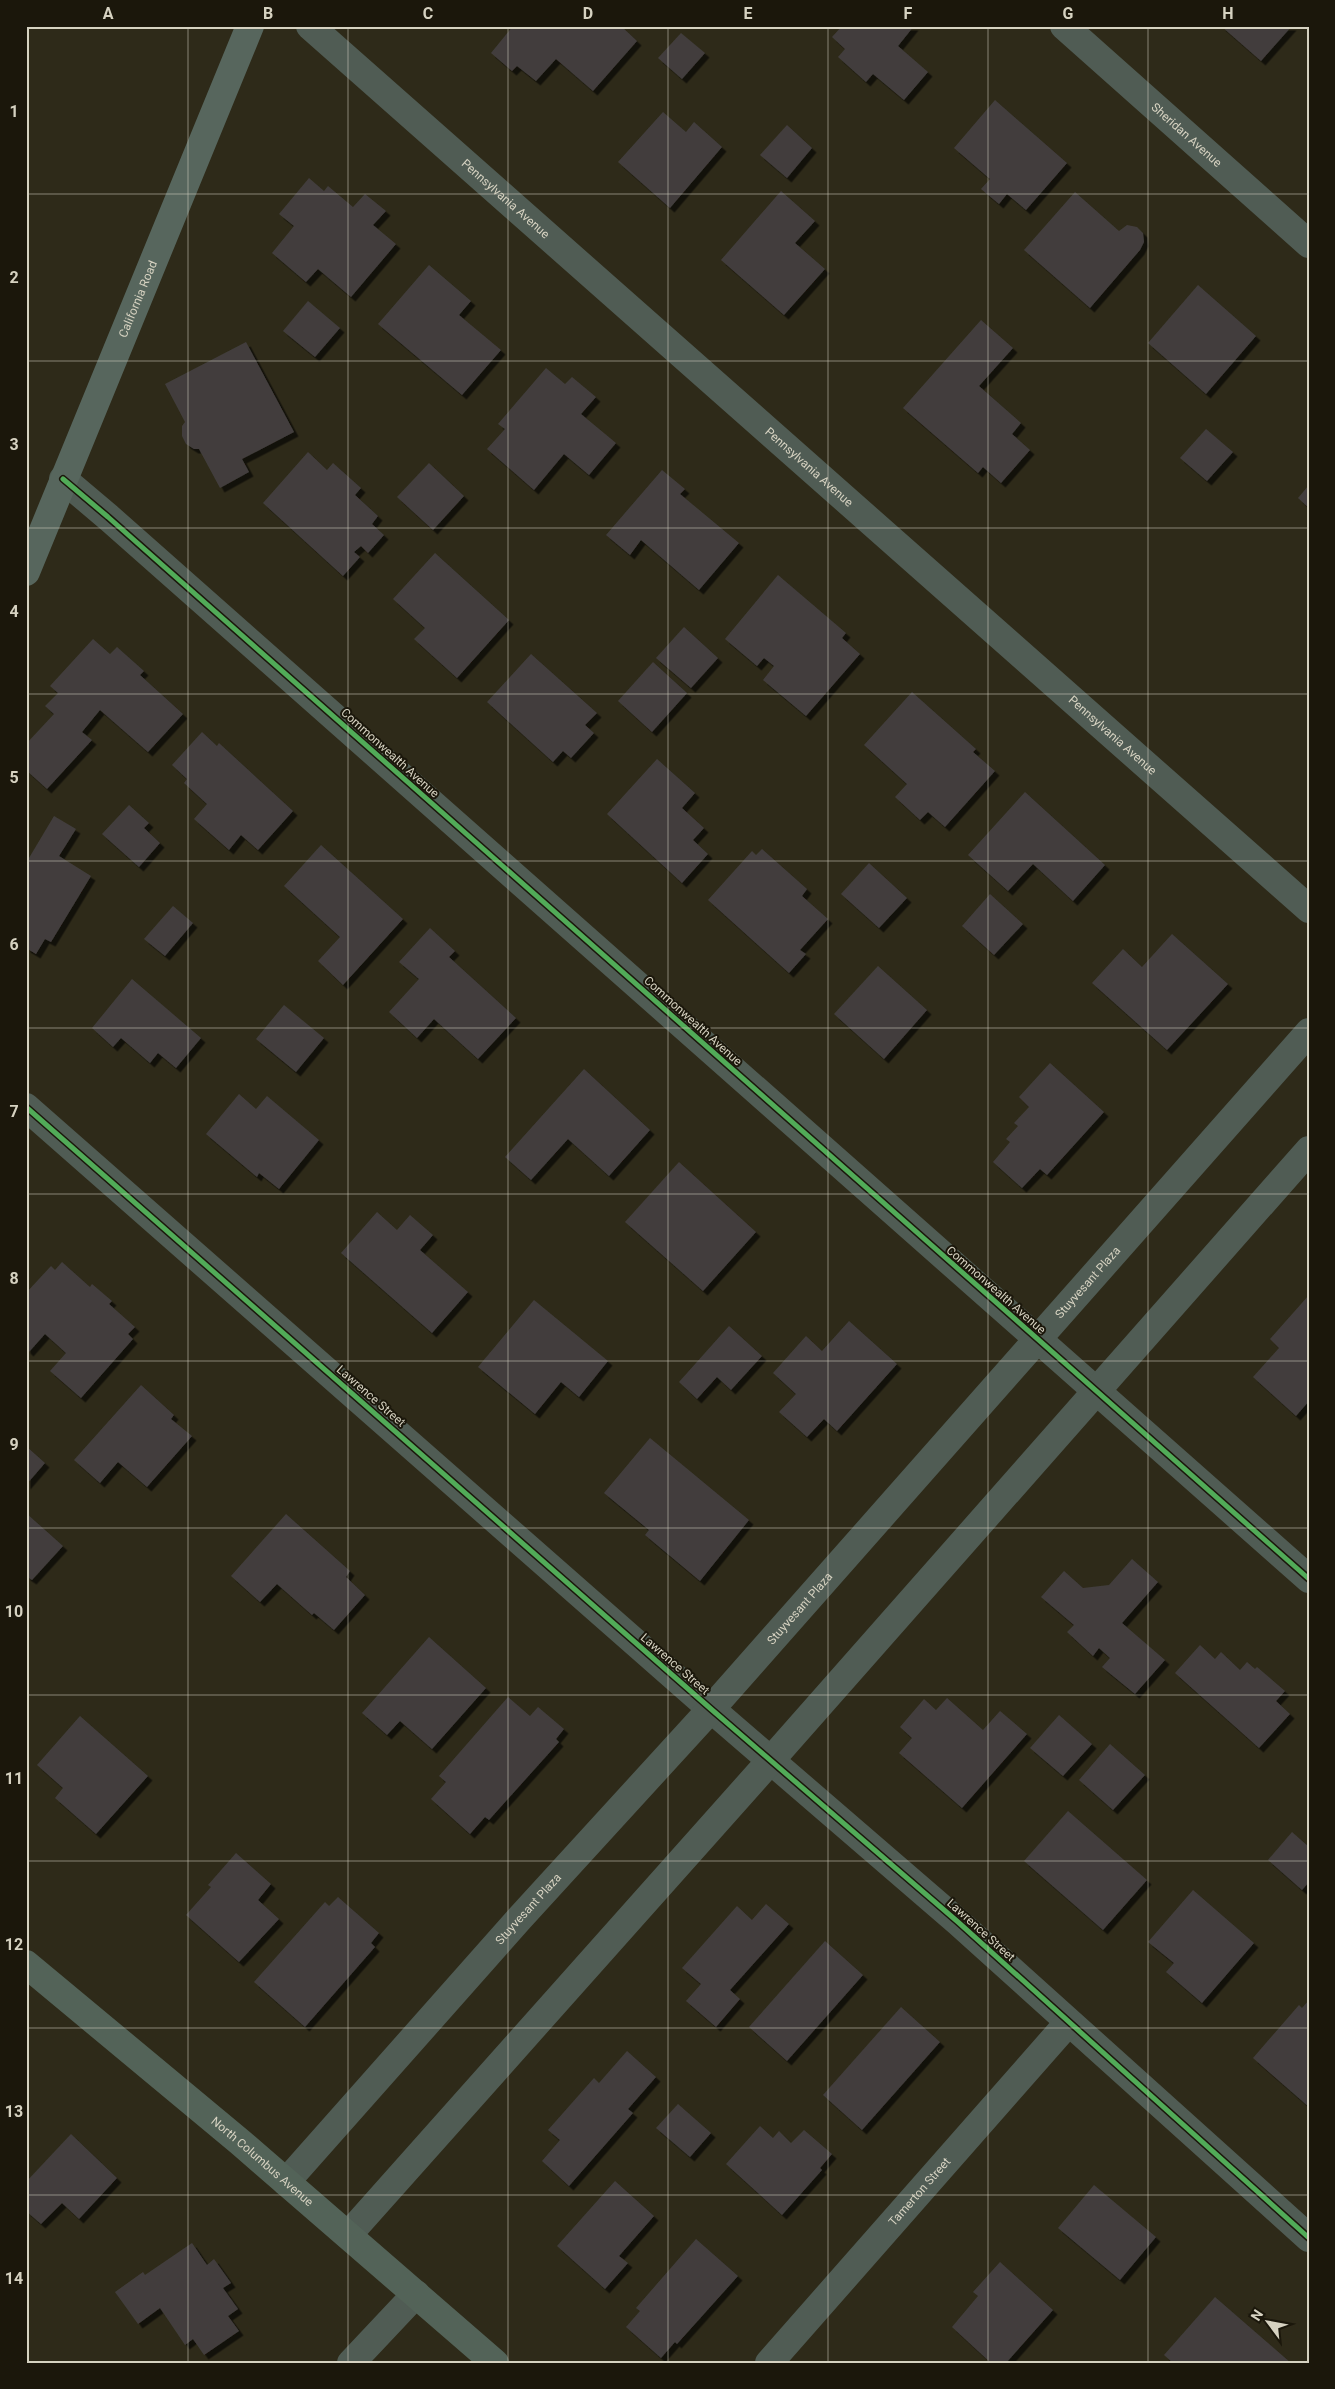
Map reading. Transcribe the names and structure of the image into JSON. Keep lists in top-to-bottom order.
{
  "streets": {
    "main road": ["California Road", "North Columbus Avenue"],
    "street": [
      "Sheridan Avenue",
      "Pennsylvania Avenue",
      "Commonwealth Avenue",
      "Stuyvesant Plaza",
      "Lawrence Street",
      "Tamerton Street"
    ]
  },
  "crossings": [
    ["California Road", "Commonwealth Avenue"],
    ["Commonwealth Avenue", "Stuyvesant Plaza"],
    ["Stuyvesant Plaza", "Lawrence Street"],
    ["Stuyvesant Plaza", "North Columbus Avenue"],
    ["Lawrence Street", "Tamerton Street"]
  ],
  "north": "top left",
  "grid": {
    "columns": [
      "A",
      "B",
      "C",
      "D",
      "E",
      "F",
      "G",
      "H"
    ],
    "rows": [
      "1",
      "2",
      "3",
      "4",
      "5",
      "6",
      "7",
      "8",
      "9",
      "10",
      "11",
      "12",
      "13",
      "14"
    ]
  }
}
